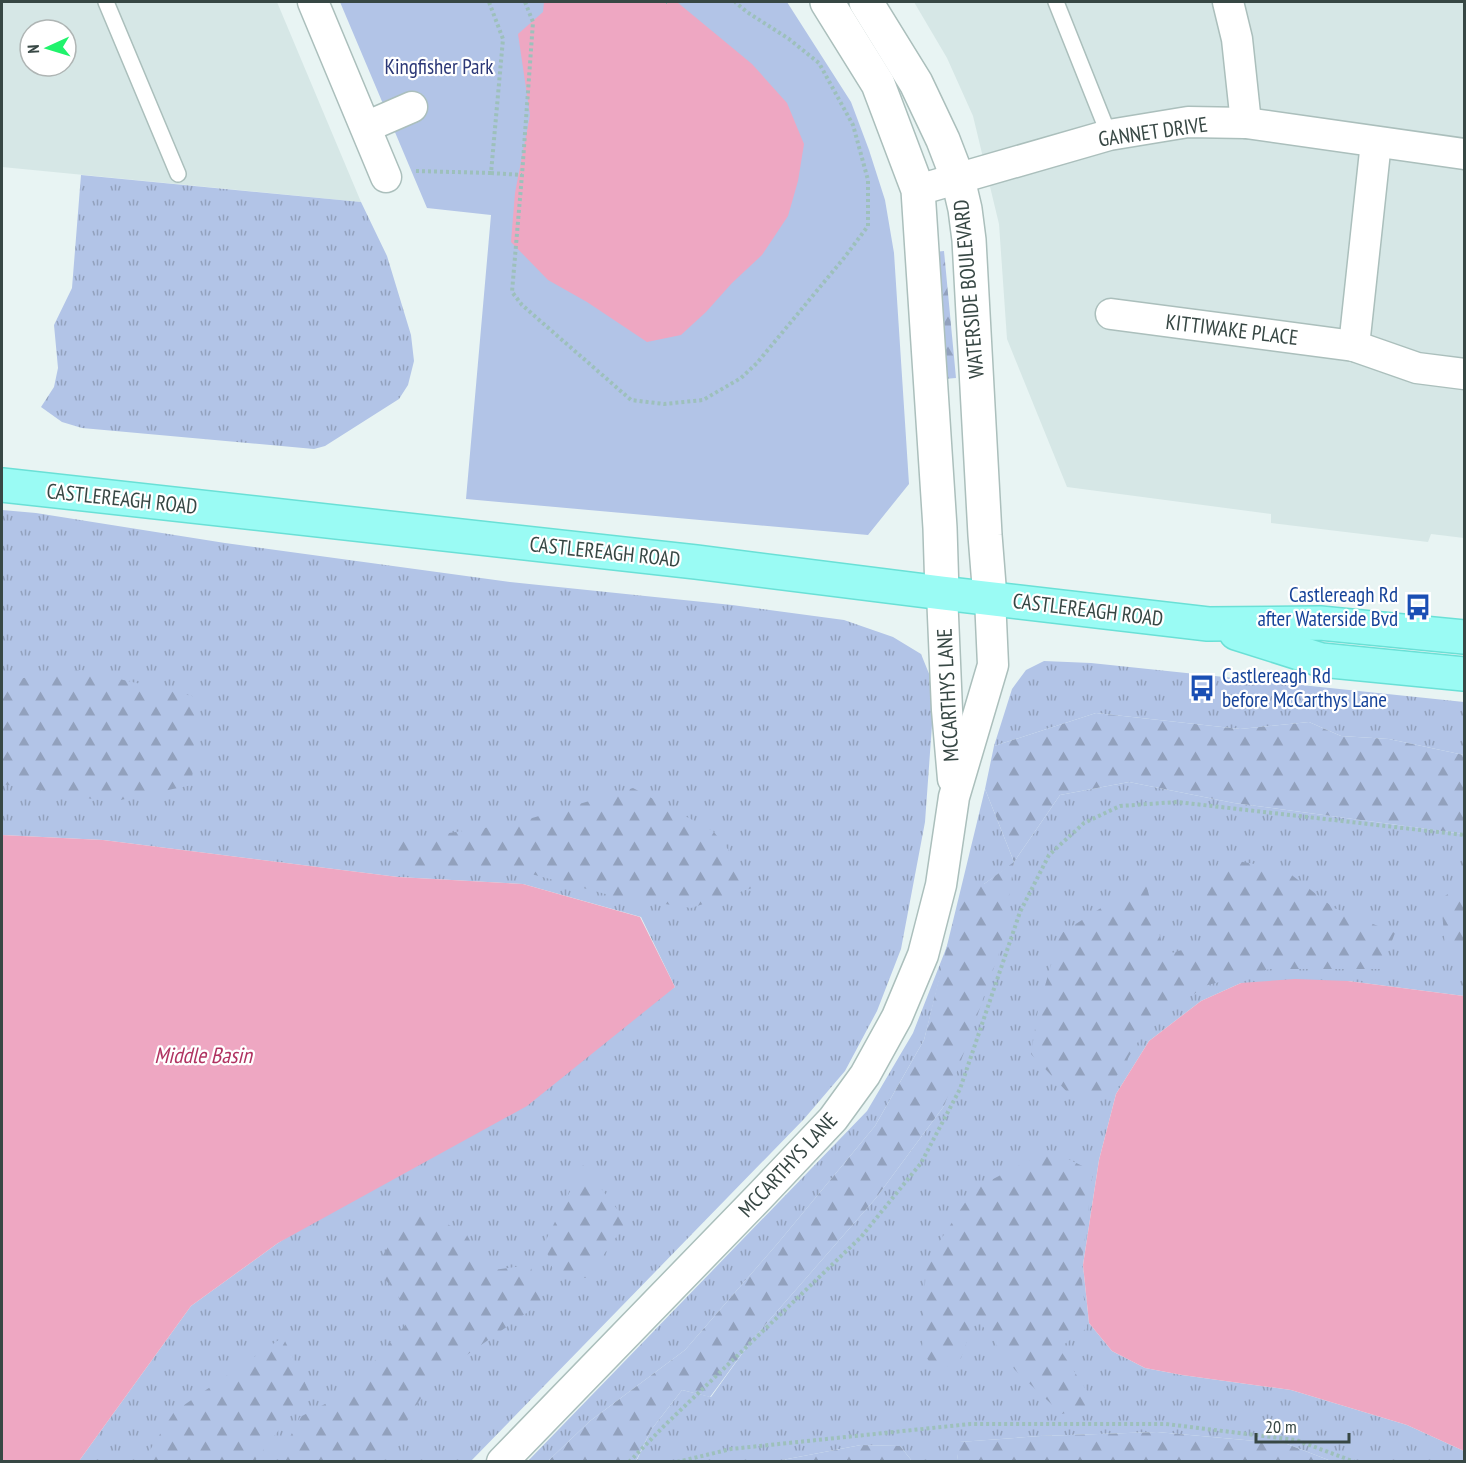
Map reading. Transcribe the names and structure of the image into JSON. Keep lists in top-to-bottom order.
{
  "streets": {
    "main road": ["CASTLEREAGH ROAD"],
    "street": [
      "GANNET DRIVE",
      "WATERSIDE BOULEVARD",
      "KITTIWAKE PLACE",
      "MCCARTHYS LANE"
    ]
  },
  "crossings": [
    ["GANNET DRIVE", "WATERSIDE BOULEVARD"],
    ["WATERSIDE BOULEVARD", "CASTLEREAGH ROAD"],
    ["WATERSIDE BOULEVARD", "MCCARTHYS LANE"],
    ["CASTLEREAGH ROAD", "MCCARTHYS LANE"]
  ],
  "water": ["Middle Basin"],
  "parks": ["Kingfisher Park"],
  "places": {
    "bus stop": ["Castlereagh Rd after Waterside Bvd", "Castlereagh Rd before McCarthys Lane"]
  },
  "scale_bar": "20 m",
  "north": "left"
}
